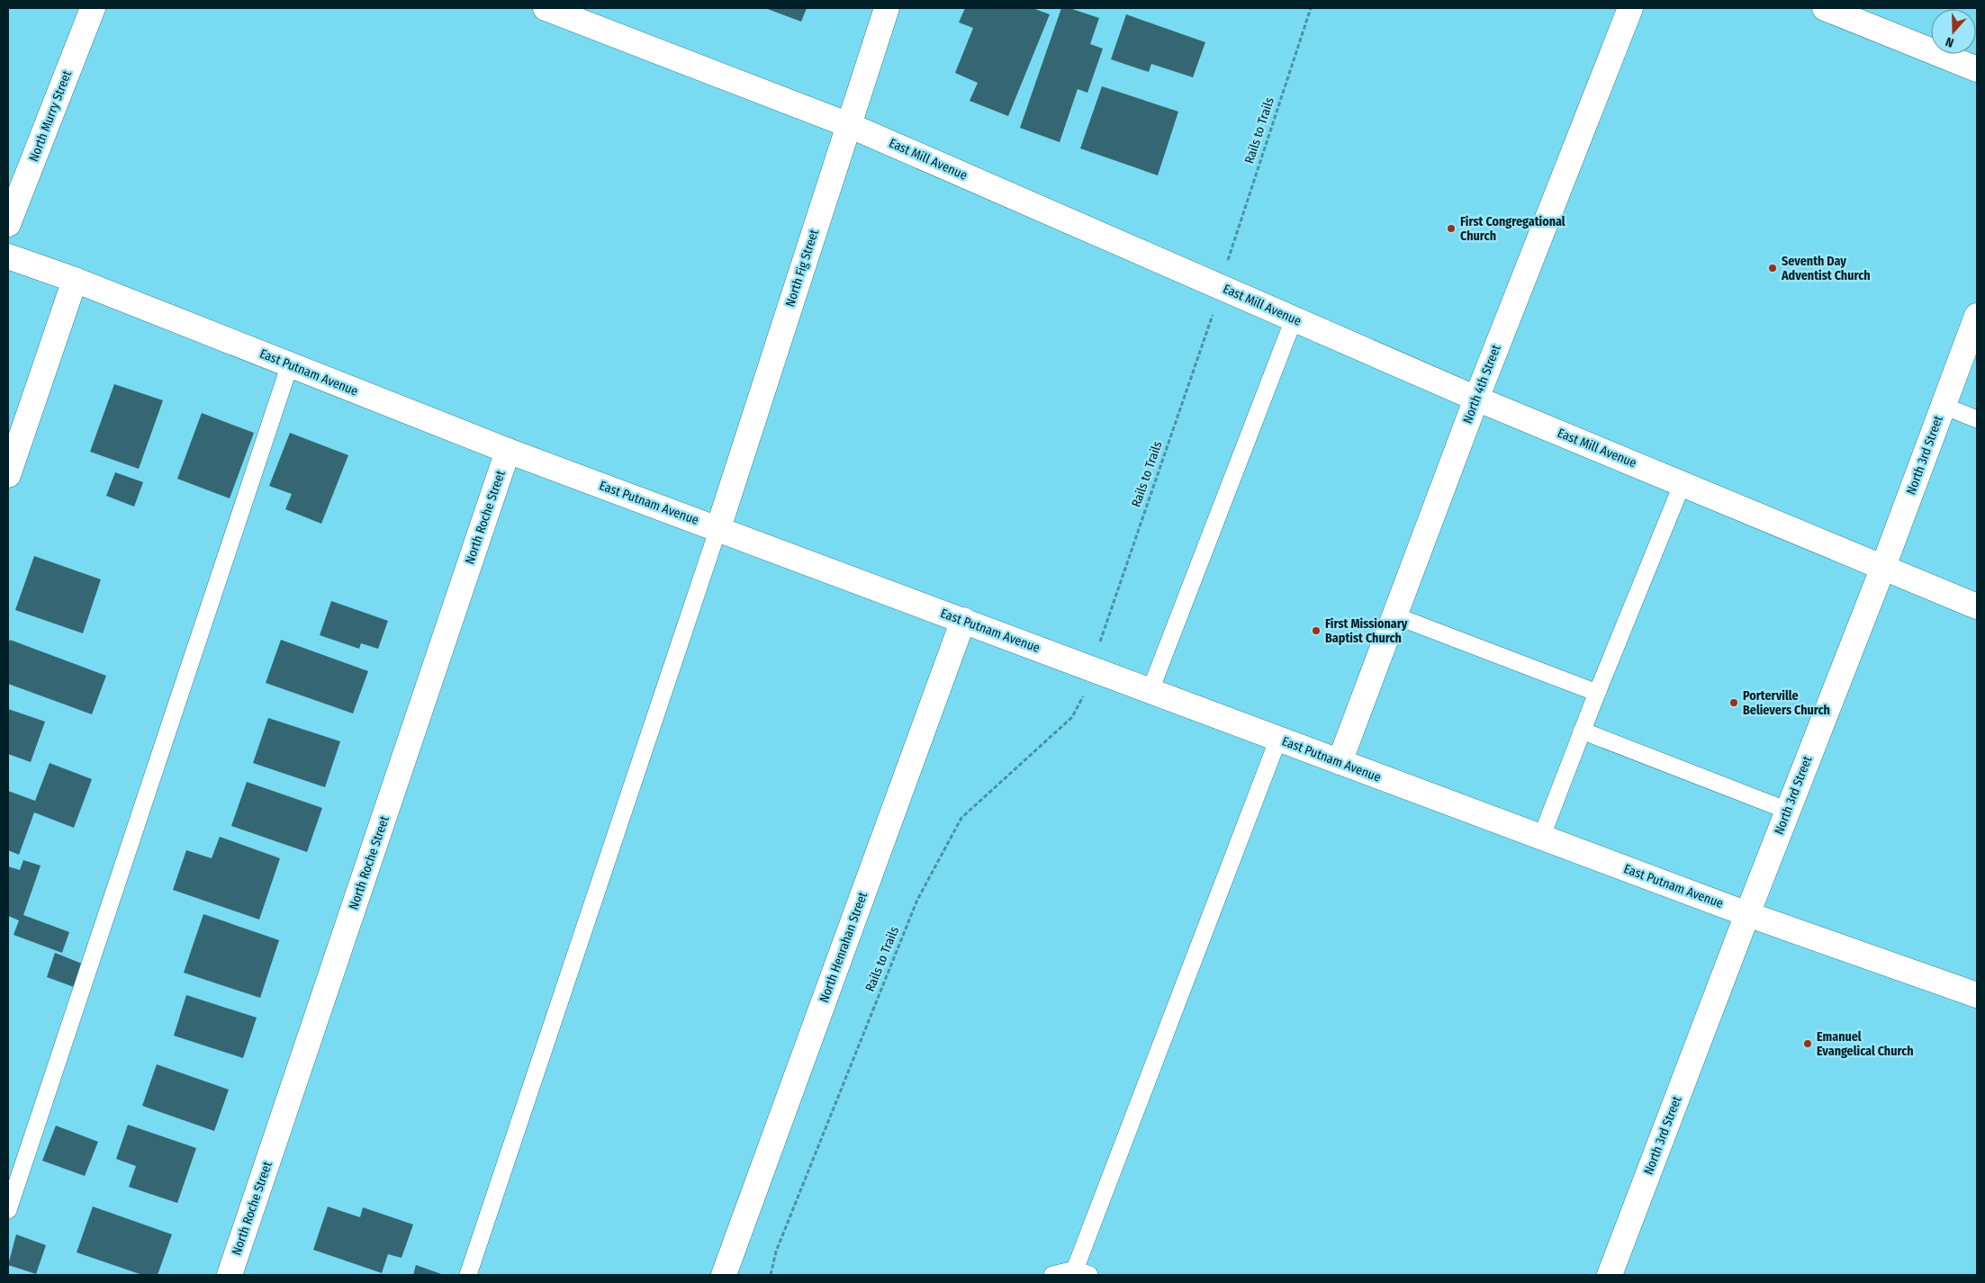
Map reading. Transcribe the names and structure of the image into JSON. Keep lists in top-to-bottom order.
{
  "streets": {
    "street": [
      "North Murry Street",
      "East Mill Avenue",
      "North Fig Street",
      "East Putnam Avenue",
      "North 4th Street",
      "North 3rd Street",
      "North Roche Street",
      "North Henrahan Street"
    ],
    "path": ["Rails to Trails"]
  },
  "crossings": [
    ["East Mill Avenue", "North Fig Street"],
    ["East Mill Avenue", "North 4th Street"],
    ["East Mill Avenue", "North 3rd Street"],
    ["North Fig Street", "East Putnam Avenue"],
    ["East Putnam Avenue", "North 4th Street"],
    ["East Putnam Avenue", "North 3rd Street"],
    ["East Putnam Avenue", "North Roche Street"],
    ["East Putnam Avenue", "North Henrahan Street"]
  ],
  "places": [
    "First Congregational Church",
    "Seventh Day Adventist Church",
    "First Missionary Baptist Church",
    "Porterville Believers Church",
    "Emanuel Evangelical Church"
  ],
  "north": "bottom"
}
